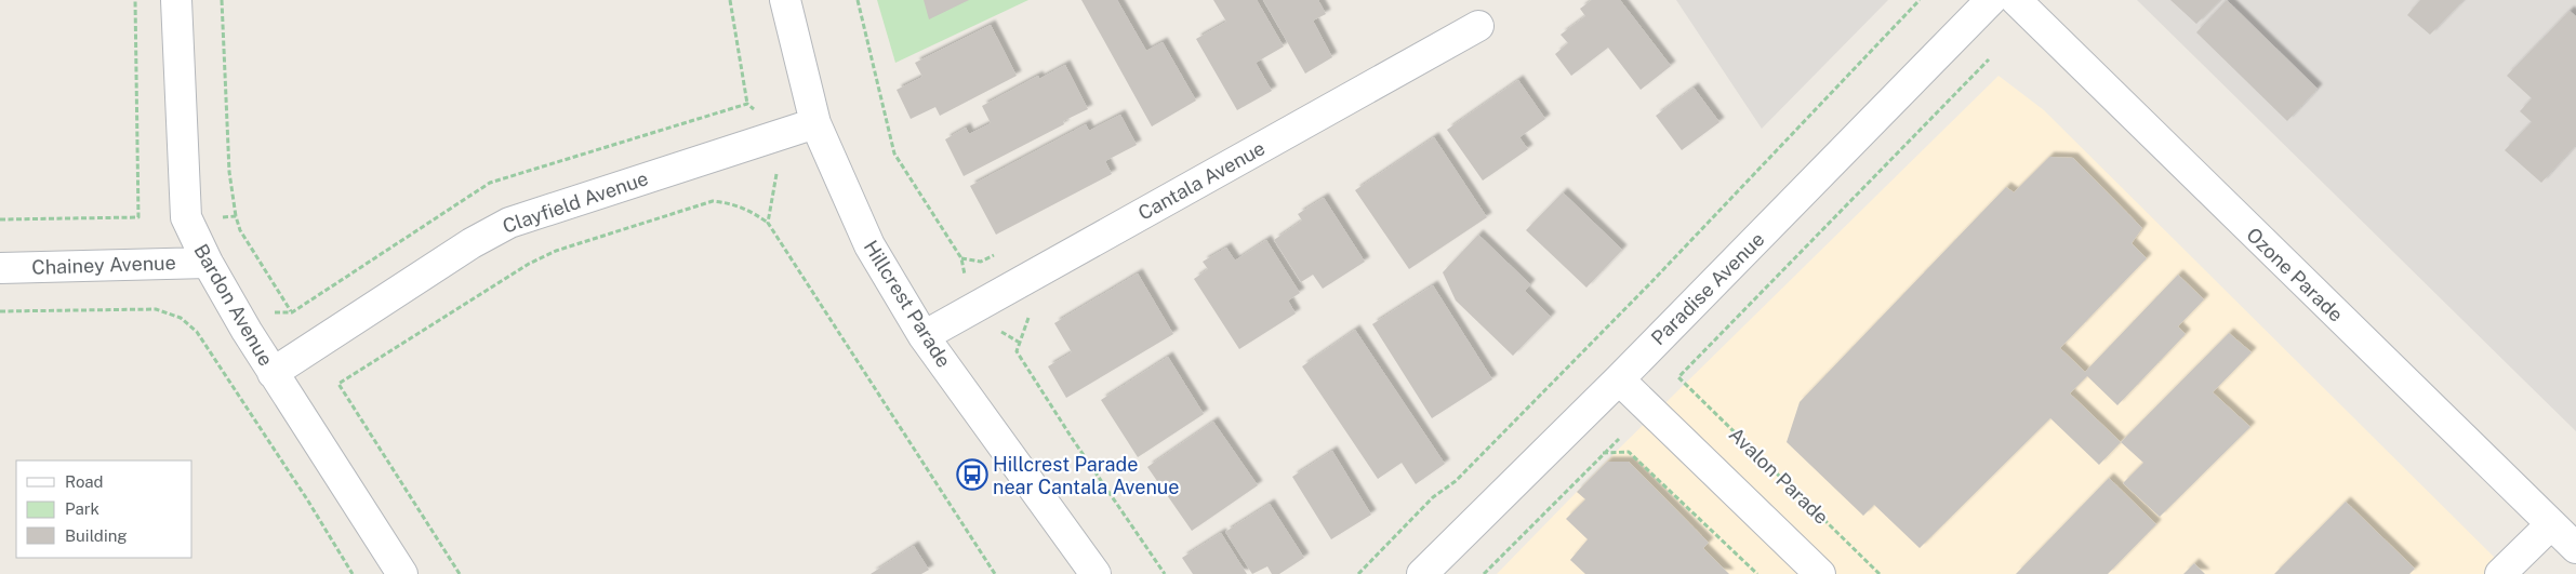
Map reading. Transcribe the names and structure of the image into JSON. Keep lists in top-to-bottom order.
{
  "streets": {
    "street": [
      "Cantala Avenue",
      "Clayfield Avenue",
      "Chainey Avenue",
      "Ozone Parade",
      "Paradise Avenue",
      "Hillcrest Parade",
      "Bardon Avenue"
    ],
    "path": ["Avalon Parade"]
  },
  "crossings": [
    ["Cantala Avenue", "Hillcrest Parade"],
    ["Clayfield Avenue", "Hillcrest Parade"],
    ["Clayfield Avenue", "Bardon Avenue"],
    ["Chainey Avenue", "Bardon Avenue"]
  ],
  "places": {
    "bus stop": ["Hillcrest Parade near Cantala Avenue"]
  },
  "legend": ["Road", "Park", "Building"]
}
